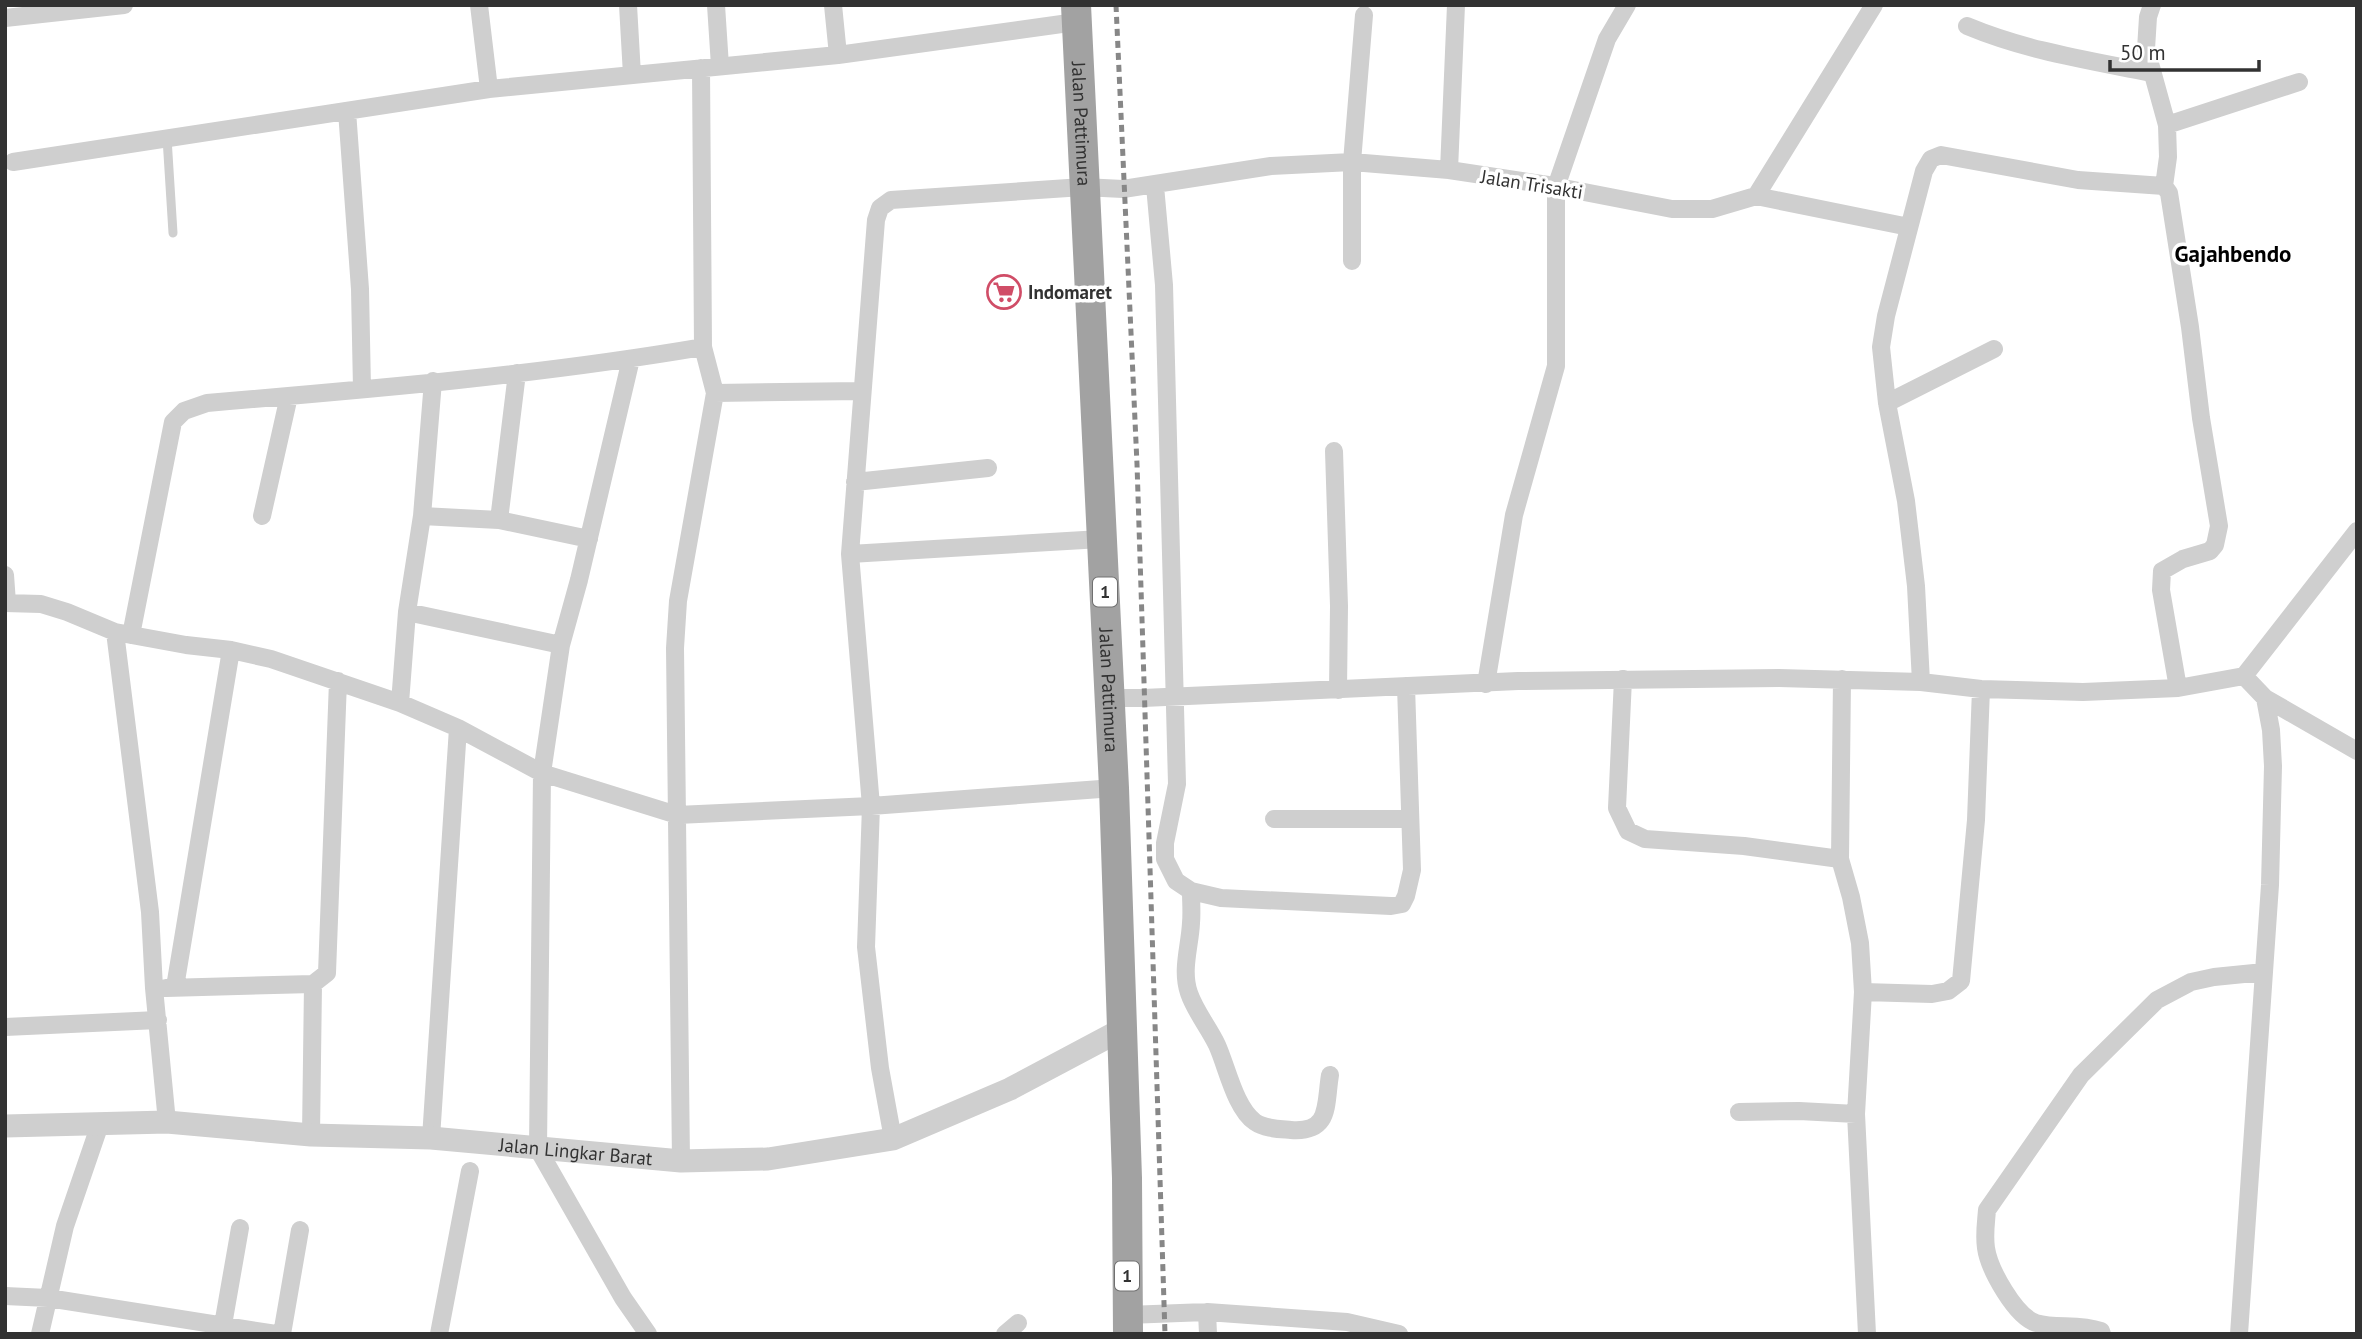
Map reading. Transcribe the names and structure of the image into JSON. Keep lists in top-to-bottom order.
{
  "streets": {
    "highway": ["Jalan Pattimura", "1"],
    "street": ["Jalan Trisakti", "Jalan Lingkar Barat"]
  },
  "crossings": [
    ["Jalan Pattimura", "Jalan Trisakti"],
    ["Jalan Pattimura", "Jalan Lingkar Barat"],
    ["Jalan Trisakti", "Jalan Lingkar Barat"]
  ],
  "districts": ["Gajahbendo"],
  "places": {
    "supermarket": ["Indomaret"]
  },
  "scale_bar": "50 m"
}
